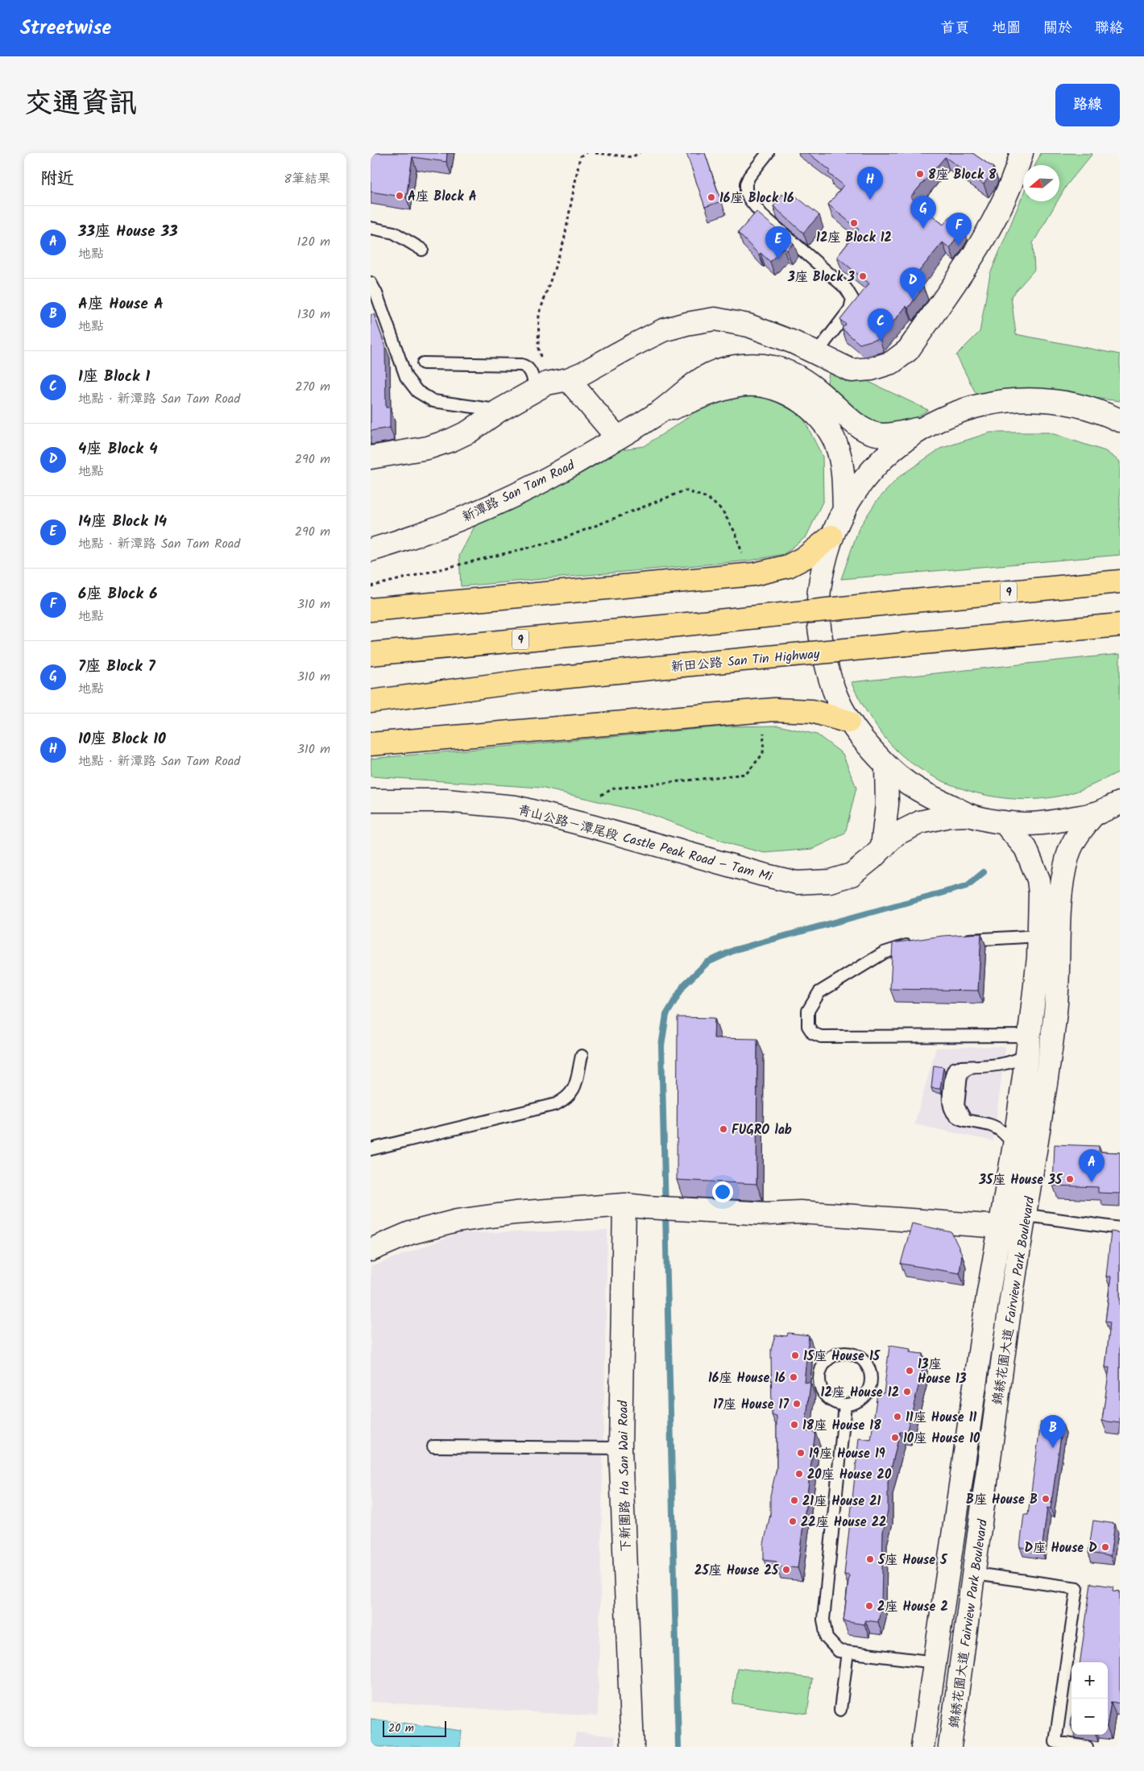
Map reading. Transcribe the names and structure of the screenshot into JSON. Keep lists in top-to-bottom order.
{
  "streets": {
    "highway": ["9", "新田公路 San Tin Highway"],
    "street": [
      "新潭路 San Tam Road",
      "青山公路－潭尾段 Castle Peak Road – Tam Mi",
      "錦綉花園大道 Fairview Park Boulevard",
      "下新圍路 Ha San Wai Road"
    ]
  },
  "places": [
    "8座 Block 8",
    "A座 Block A",
    "16座 Block 16",
    "12座 Block 12",
    "3座 Block 3",
    "FUGRO lab",
    "35座 House 35",
    "15座 House 15",
    "13座 House 13",
    "16座 House 16",
    "12座 House 12",
    "17座 House 17",
    "11座 House 11",
    "18座 House 18",
    "10座 House 10",
    "19座 House 19",
    "20座 House 20",
    "B座 House B",
    "21座 House 21",
    "22座 House 22",
    "D座 House D",
    "5座 House 5",
    "25座 House 25",
    "2座 House 2"
  ],
  "scale_bar": "20 m",
  "north": "left",
  "page": {
    "header": "Streetwise",
    "nav": [
      "首頁",
      "地圖",
      "關於",
      "聯絡"
    ],
    "title": "交通資訊",
    "buttons": "路線",
    "heading": ["附近", "8筆結果"],
    "pins": [
      "H",
      "G",
      "F",
      "E",
      "D",
      "C",
      "A",
      "B"
    ],
    "list": [
      {
        "mark": "A",
        "name": "33座 House 33",
        "note": "地點",
        "value": "120 m"
      },
      {
        "mark": "B",
        "name": "A座 House A",
        "note": "地點",
        "value": "130 m"
      },
      {
        "mark": "C",
        "name": "1座 Block 1",
        "note": "地點 · 新潭路 San Tam Road",
        "value": "270 m"
      },
      {
        "mark": "D",
        "name": "4座 Block 4",
        "note": "地點",
        "value": "290 m"
      },
      {
        "mark": "E",
        "name": "14座 Block 14",
        "note": "地點 · 新潭路 San Tam Road",
        "value": "290 m"
      },
      {
        "mark": "F",
        "name": "6座 Block 6",
        "note": "地點",
        "value": "310 m"
      },
      {
        "mark": "G",
        "name": "7座 Block 7",
        "note": "地點",
        "value": "310 m"
      },
      {
        "mark": "H",
        "name": "10座 Block 10",
        "note": "地點 · 新潭路 San Tam Road",
        "value": "310 m"
      }
    ],
    "map_buttons": ["+", "−"],
    "scale": "20 m"
  }
}
